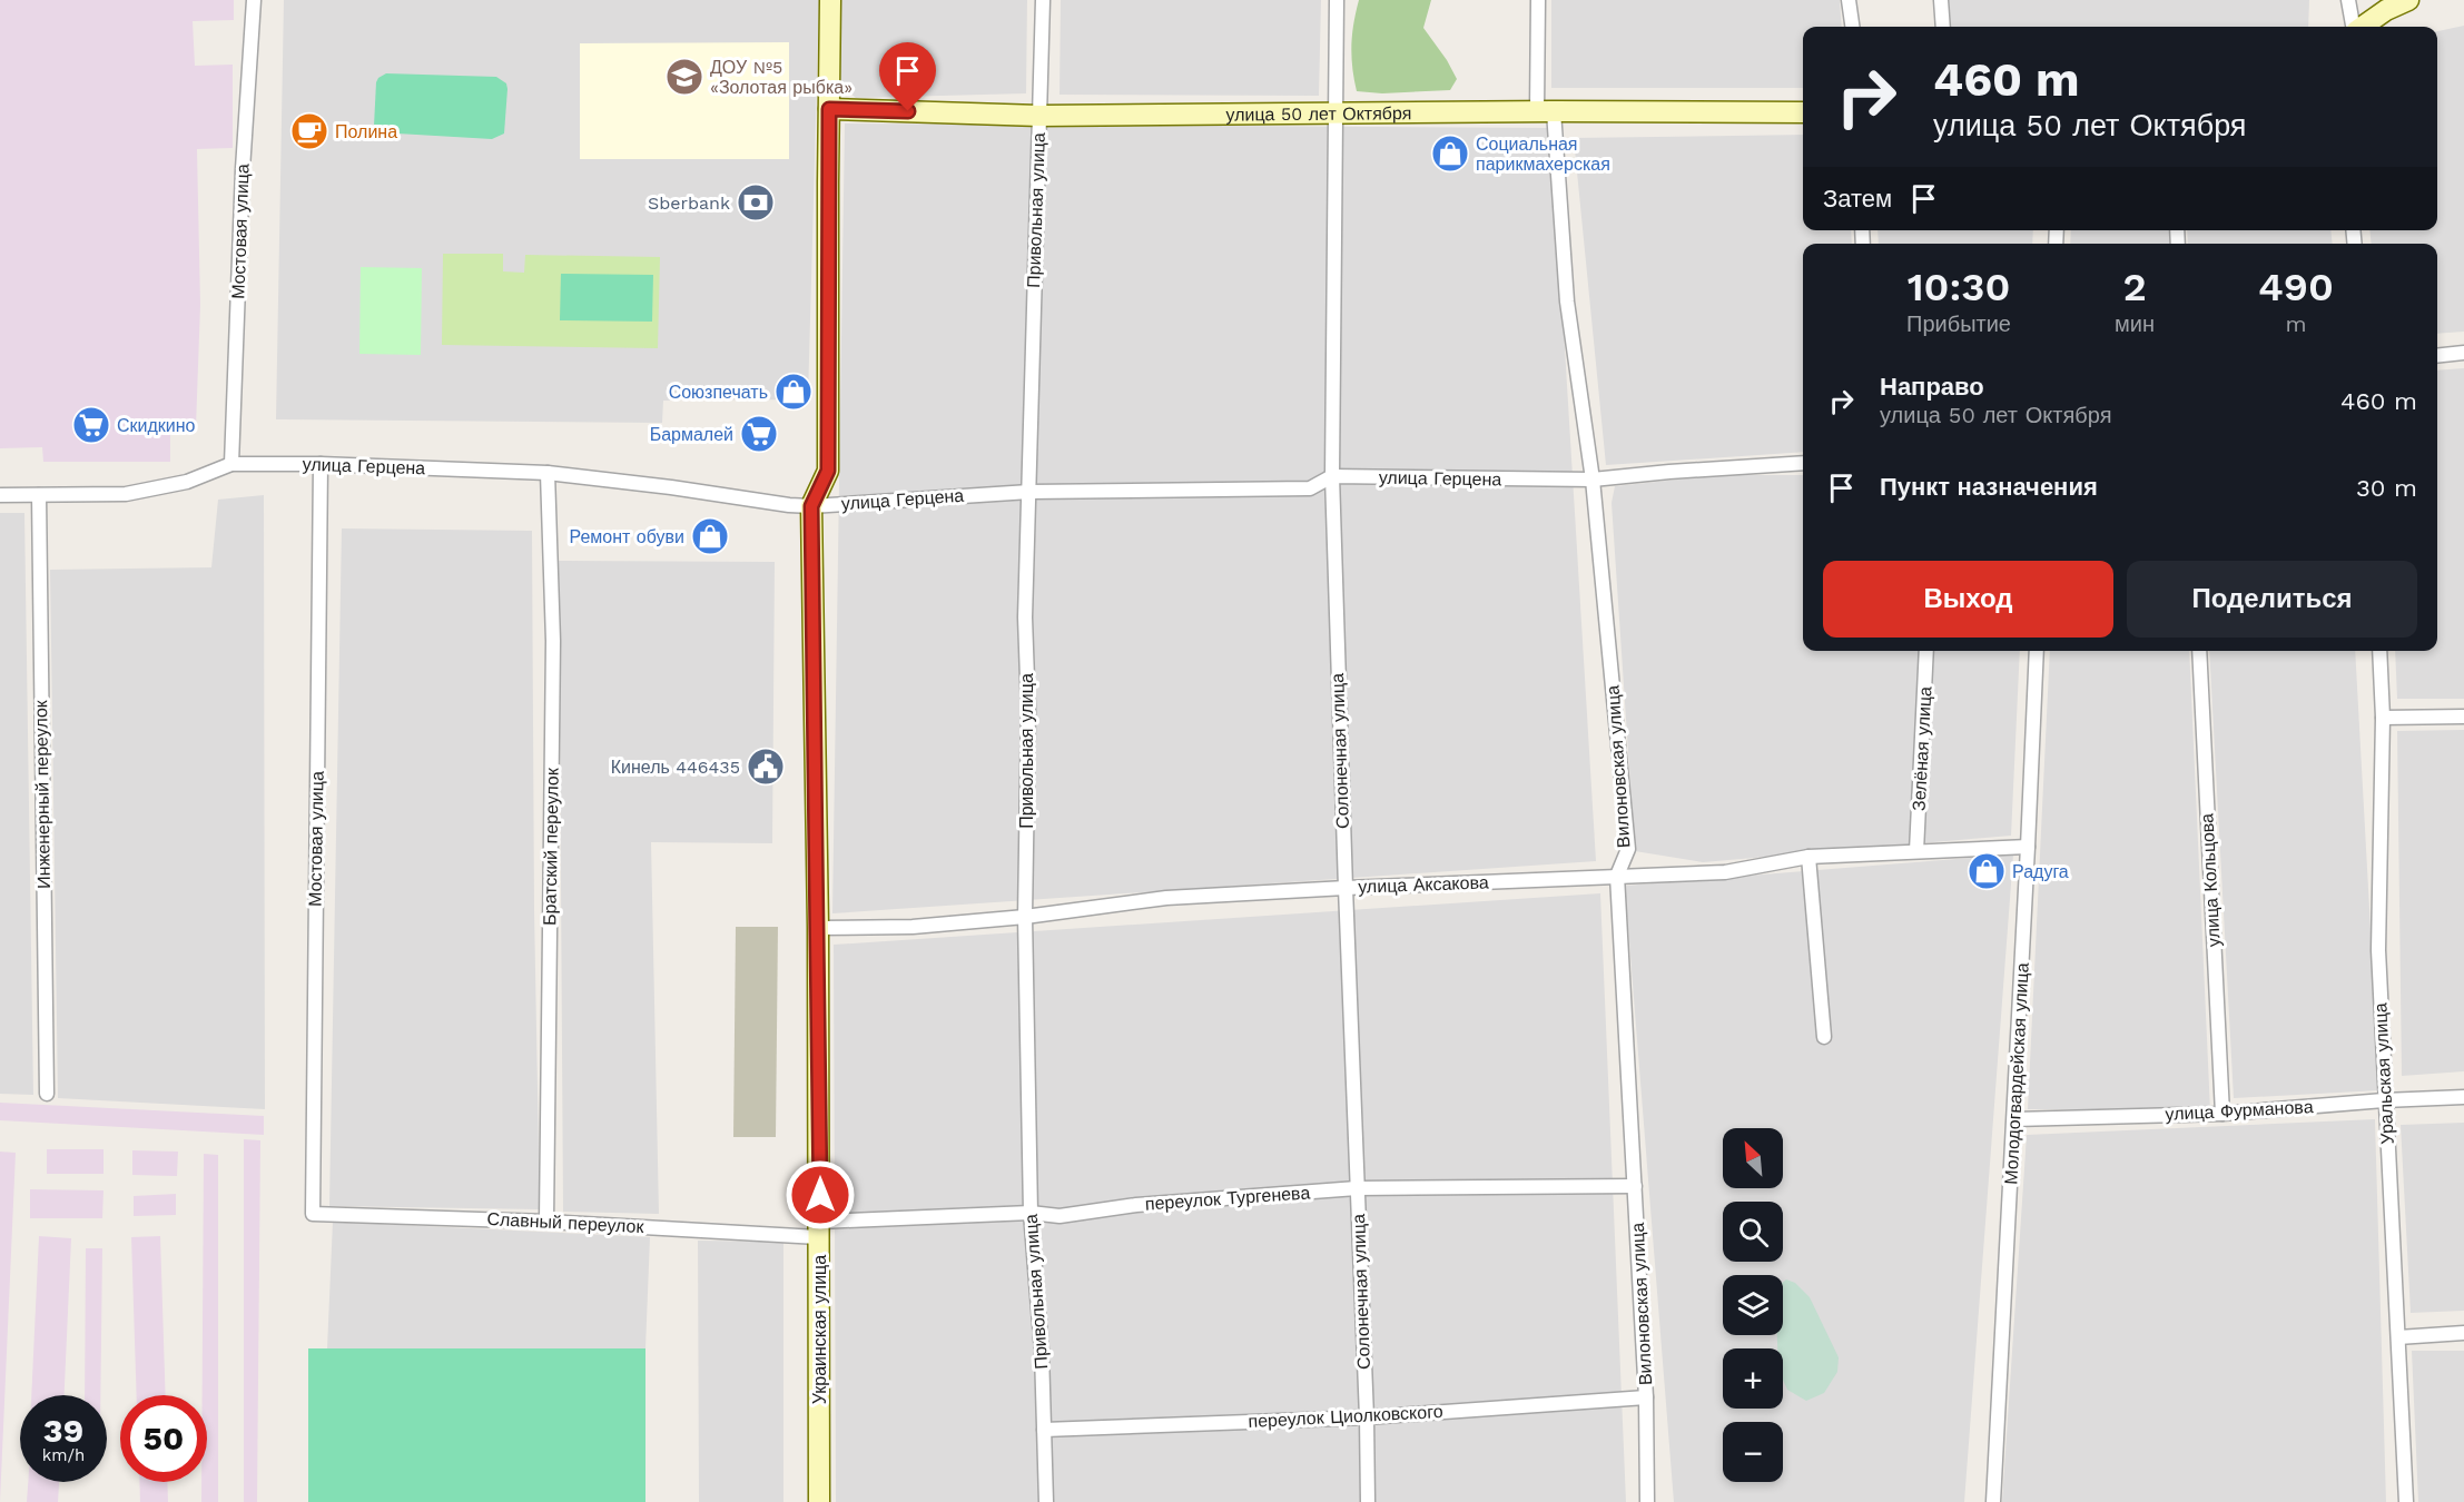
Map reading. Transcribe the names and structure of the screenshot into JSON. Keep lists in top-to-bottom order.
{
  "streets": {
    "main road": ["улица 50 лет Октября", "Украинская улица"],
    "street": [
      "Привольная улица",
      "Мостовая улица",
      "улица Герцена",
      "Зелёная улица",
      "Солонечная улица",
      "Вилоновская улица",
      "Инженерный переулок",
      "Братский переулок",
      "улица Кольцова",
      "улица Аксакова",
      "Молодогвардейская улица",
      "Уральская улица",
      "улица Фурманова",
      "переулок Тургенева",
      "Славный переулок",
      "переулок Циолковского"
    ]
  },
  "crossings": [
    ["улица 50 лет Октября", "Привольная улица"],
    ["улица 50 лет Октября", "Солонечная улица"],
    ["улица 50 лет Октября", "Вилоновская улица"],
    ["улица 50 лет Октября", "Украинская улица"],
    ["Привольная улица", "улица Герцена"],
    ["Привольная улица", "улица Аксакова"],
    ["Привольная улица", "переулок Тургенева"],
    ["Привольная улица", "переулок Циолковского"],
    ["Мостовая улица", "улица Герцена"],
    ["Мостовая улица", "Славный переулок"],
    ["улица Герцена", "Солонечная улица"],
    ["улица Герцена", "Вилоновская улица"],
    ["улица Герцена", "Инженерный переулок"],
    ["улица Герцена", "Братский переулок"],
    ["улица Герцена", "Украинская улица"],
    ["Зелёная улица", "улица Аксакова"],
    ["Солонечная улица", "улица Аксакова"],
    ["Солонечная улица", "переулок Тургенева"],
    ["Солонечная улица", "переулок Циолковского"],
    ["Вилоновская улица", "улица Аксакова"],
    ["Вилоновская улица", "переулок Тургенева"],
    ["Вилоновская улица", "переулок Циолковского"],
    ["Братский переулок", "Славный переулок"],
    ["улица Кольцова", "улица Фурманова"],
    ["улица Аксакова", "Молодогвардейская улица"],
    ["улица Аксакова", "Украинская улица"],
    ["Молодогвардейская улица", "улица Фурманова"],
    ["Уральская улица", "улица Фурманова"],
    ["переулок Тургенева", "Славный переулок"],
    ["переулок Тургенева", "Украинская улица"],
    ["Славный переулок", "Украинская улица"]
  ],
  "places": {
    "school or university": ["ДОУ №5 «Золотая рыбка»"],
    "cafe": ["Полина"],
    "shop": [
      "Социальная парикмахерская",
      "Союзпечать",
      "Ремонт обуви",
      "Радуга"
    ],
    "bank": ["Sberbank"],
    "supermarket": ["Скидкино", "Бармалей"],
    "public building": ["Кинель 446435"]
  },
  "north": "top left",
  "page": {
    "turn": ["460 m", "улица 50 лет Октября"],
    "then": "Затем",
    "eta": [
      "10:30",
      "Прибытие",
      "2",
      "мин",
      "490",
      "m"
    ],
    "list": [
      {
        "name": "Направо",
        "note": "улица 50 лет Октября",
        "value": "460 m"
      },
      {
        "name": "Пункт назначения",
        "value": "30 m"
      }
    ],
    "buttons": ["Выход", "Поделиться"],
    "map_buttons": ["+", "−"],
    "speed": "39 km/h",
    "limit": "50"
  }
}
